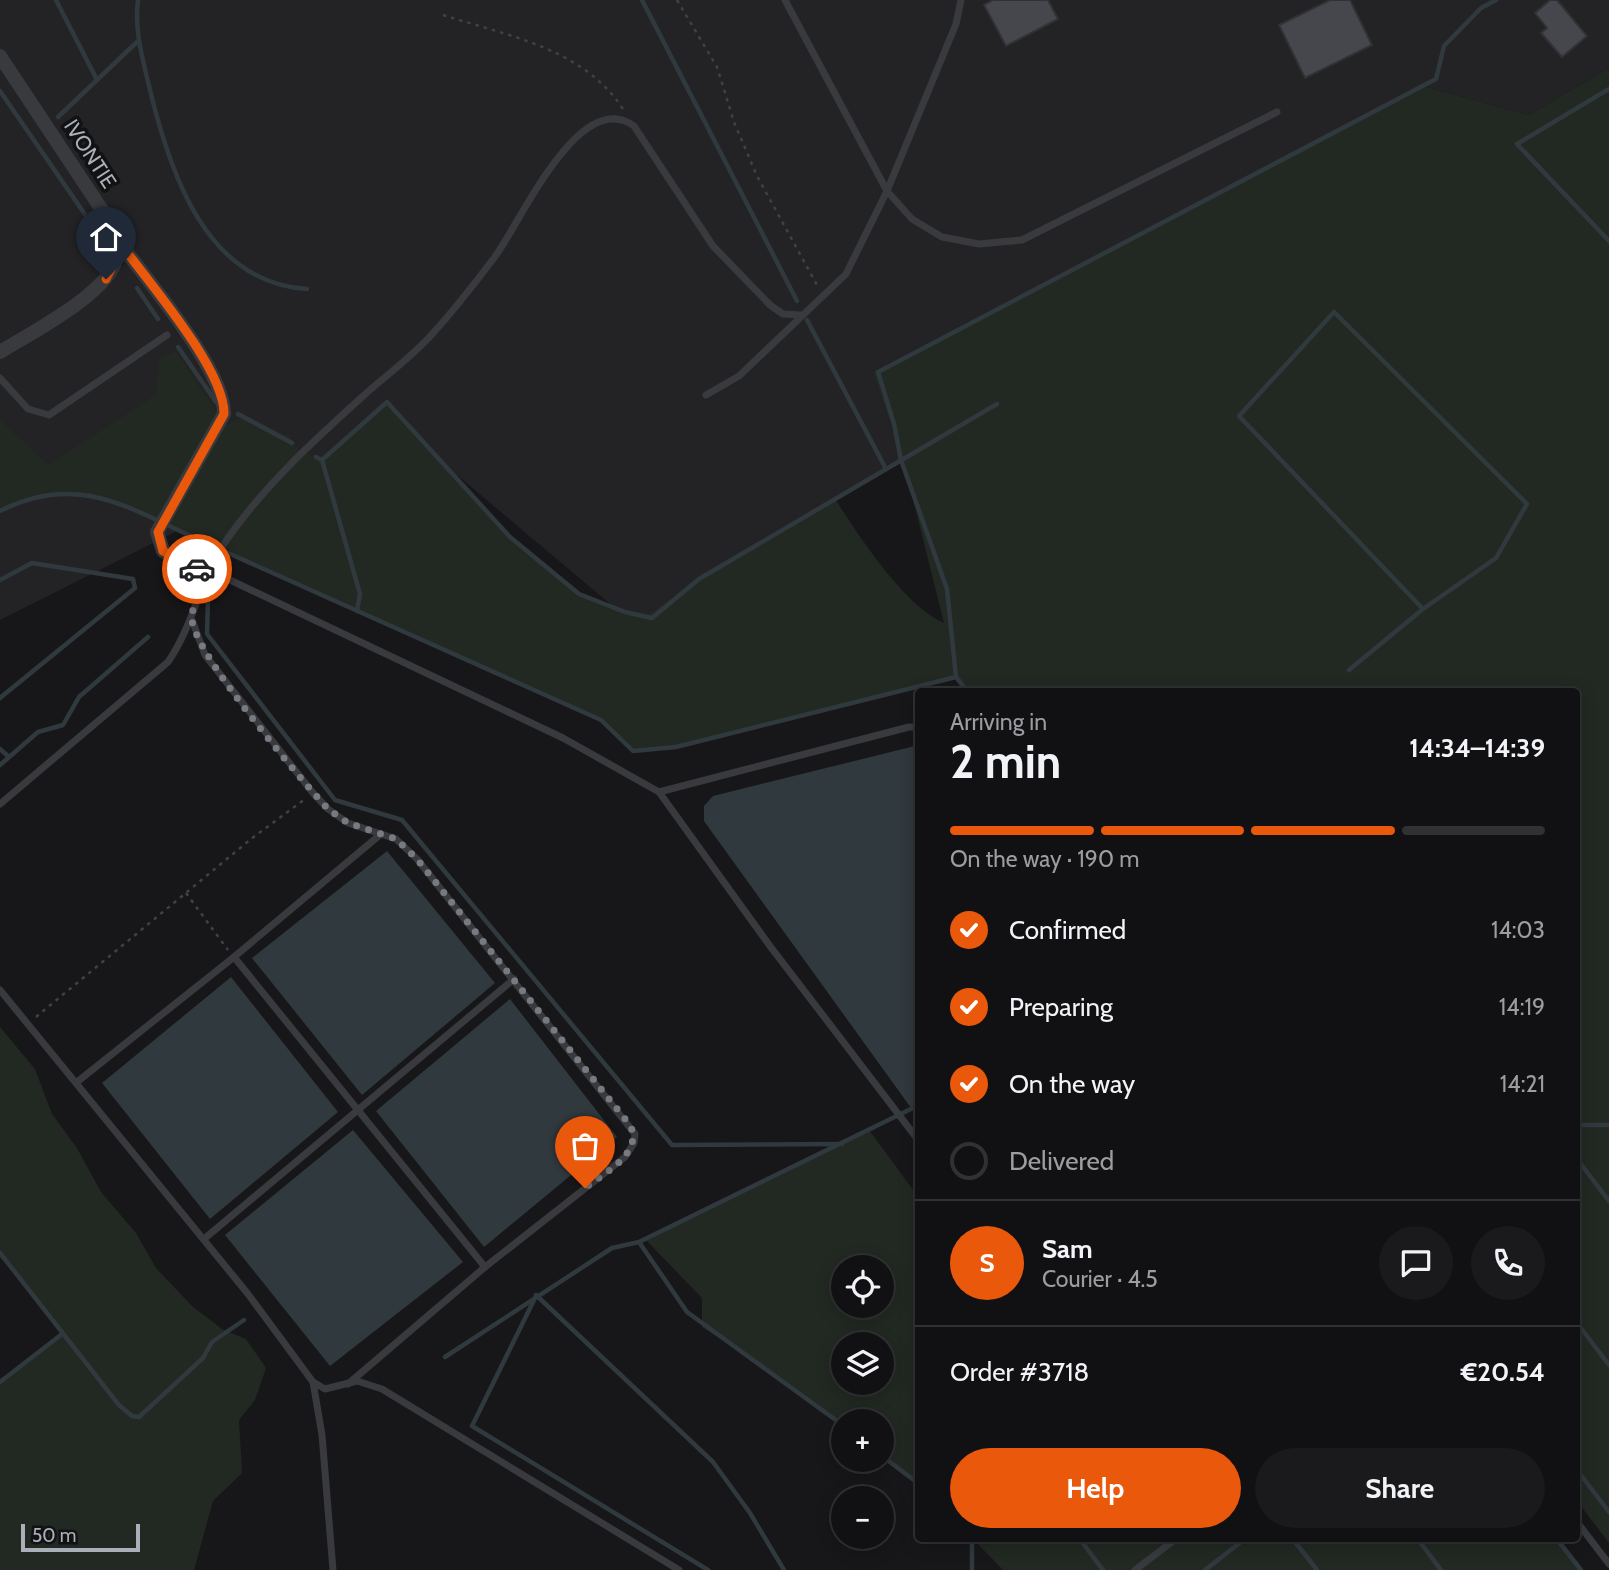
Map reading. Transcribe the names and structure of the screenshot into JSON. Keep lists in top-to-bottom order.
{
  "streets": {
    "street": ["IVONTIE"]
  },
  "scale_bar": "50 m",
  "page": {
    "heading": ["2 min", "Arriving in", "14:34–14:39"],
    "panel": [
      "Sam",
      "Courier · 4.5",
      "Order #3718",
      "€20.54"
    ],
    "bar": "On the way · 190 m",
    "list": [
      ["Confirmed", "14:03"],
      ["Preparing", "14:19"],
      ["On the way", "14:21"],
      "Delivered"
    ],
    "round": "S",
    "map_buttons": ["+", "−"],
    "buttons": ["Help", "Share"],
    "scale": "50 m"
  }
}
